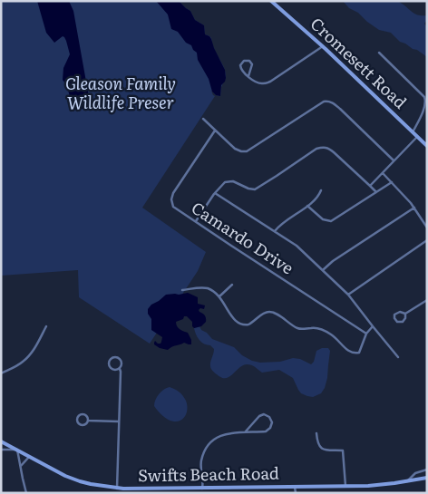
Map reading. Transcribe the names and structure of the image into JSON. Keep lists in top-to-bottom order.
{
  "streets": {
    "street": ["Cromesett Road", "Camardo Drive", "Swifts Beach Road"]
  },
  "parks": ["Gleason Family Wildlife Preser"]
}
